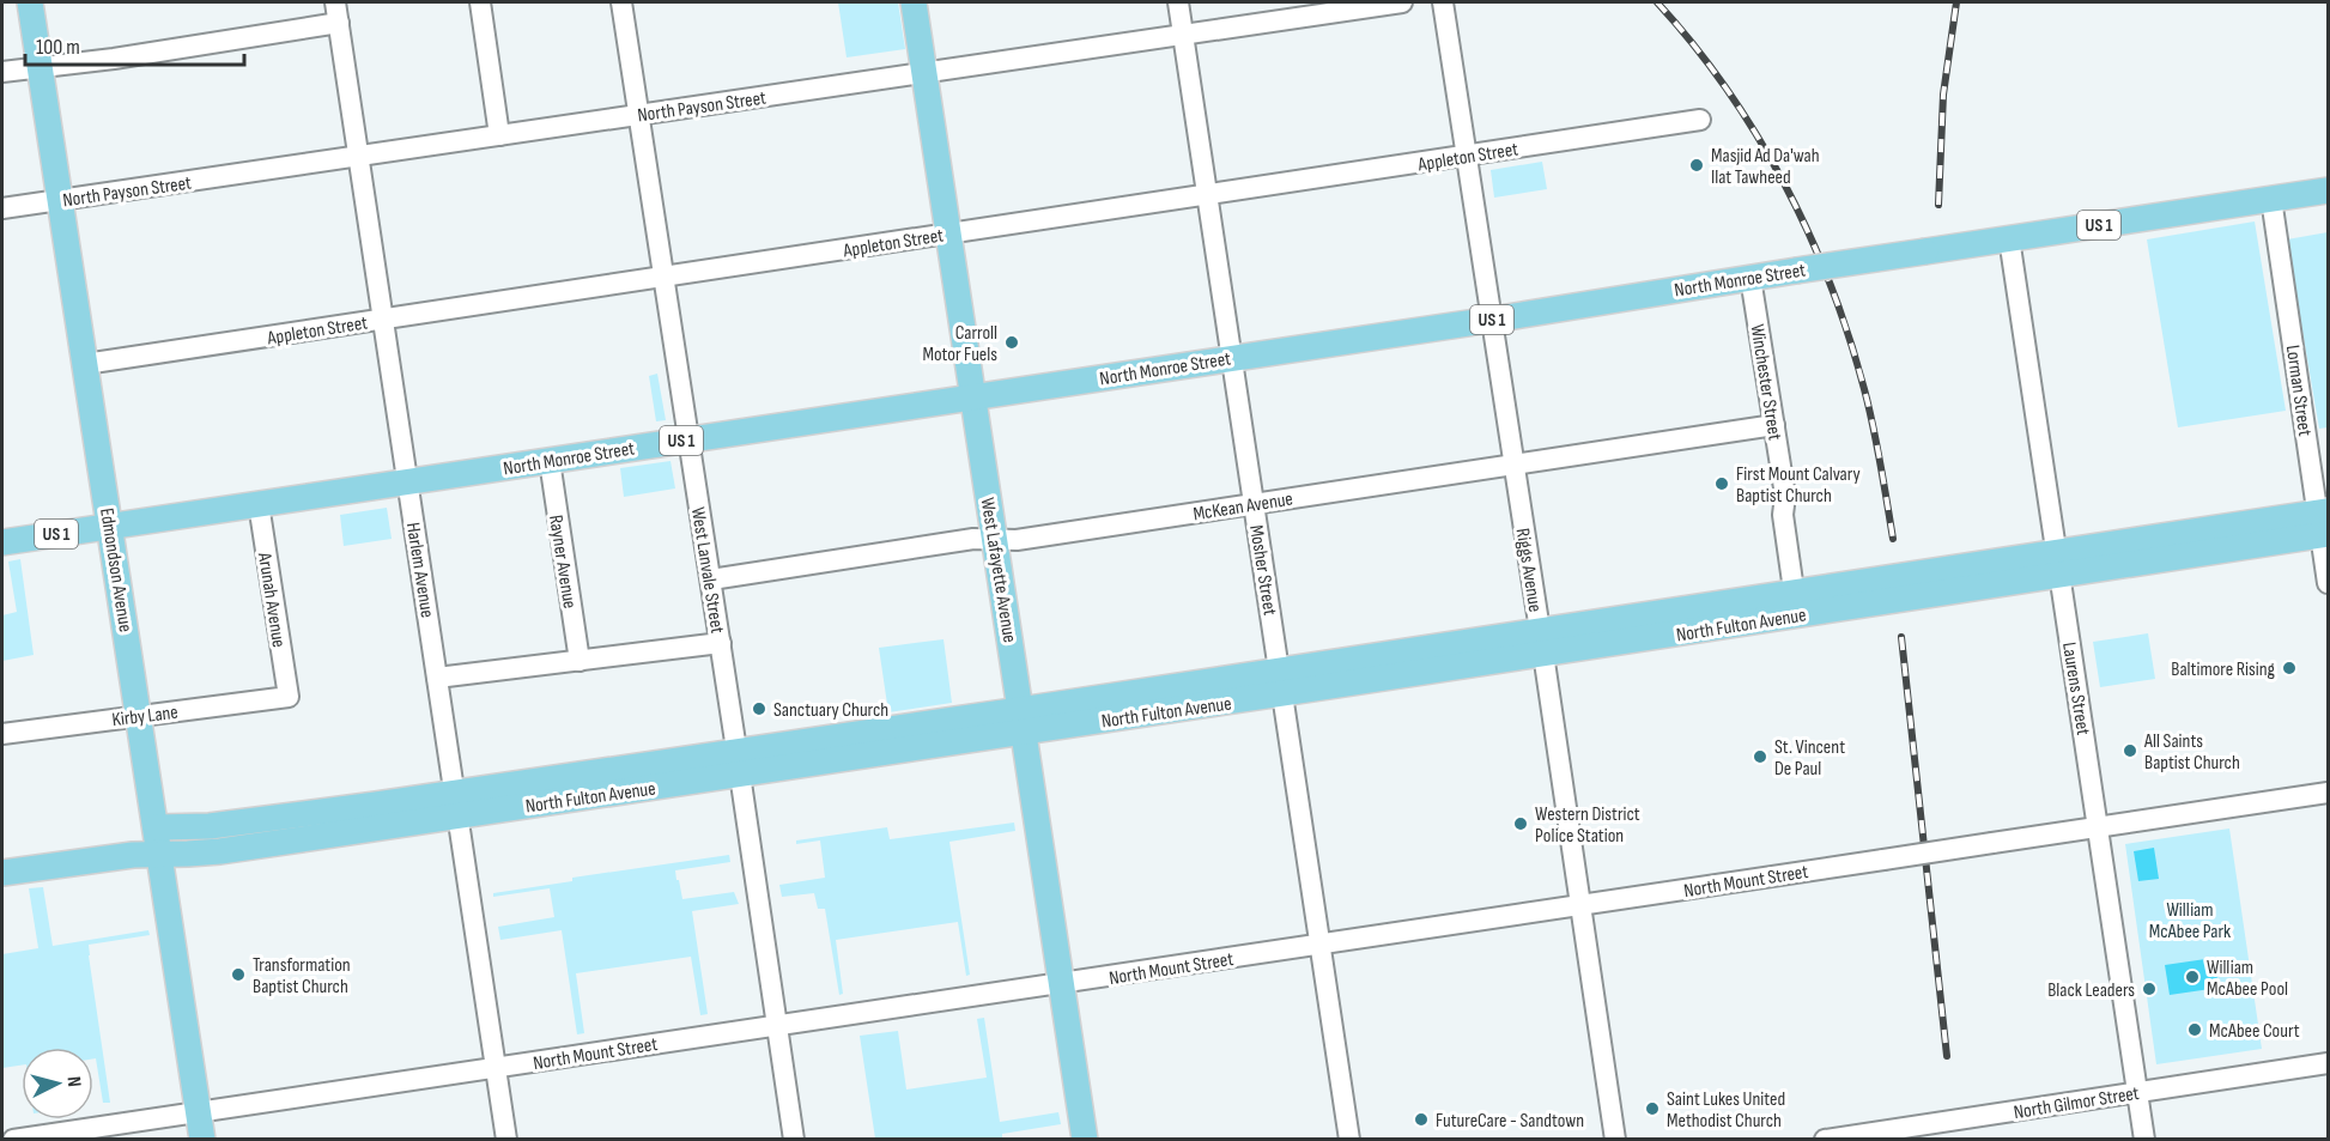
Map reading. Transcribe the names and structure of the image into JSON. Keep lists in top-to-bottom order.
{
  "streets": {
    "main road": [
      "US 1",
      "North Monroe Street",
      "Edmondson Avenue",
      "West Lafayette Avenue",
      "North Fulton Avenue"
    ],
    "street": [
      "North Payson Street",
      "Appleton Street",
      "Winchester Street",
      "Lorman Street",
      "McKean Avenue",
      "Rayner Avenue",
      "Harlem Avenue",
      "West Lanvale Street",
      "Mosher Street",
      "Riggs Avenue",
      "Arunah Avenue",
      "Laurens Street",
      "Kirby Lane",
      "North Mount Street",
      "North Gilmor Street"
    ]
  },
  "crossings": [
    ["North Payson Street", "Edmondson Avenue"],
    ["North Payson Street", "Harlem Avenue"],
    ["North Payson Street", "West Lanvale Street"],
    ["North Payson Street", "West Lafayette Avenue"],
    ["North Payson Street", "Mosher Street"],
    ["Appleton Street", "Edmondson Avenue"],
    ["Appleton Street", "Harlem Avenue"],
    ["Appleton Street", "West Lanvale Street"],
    ["Appleton Street", "West Lafayette Avenue"],
    ["Appleton Street", "Mosher Street"],
    ["Appleton Street", "Riggs Avenue"],
    ["North Monroe Street", "Winchester Street"],
    ["North Monroe Street", "Lorman Street"],
    ["North Monroe Street", "Rayner Avenue"],
    ["North Monroe Street", "Edmondson Avenue"],
    ["North Monroe Street", "Harlem Avenue"],
    ["North Monroe Street", "West Lanvale Street"],
    ["North Monroe Street", "West Lafayette Avenue"],
    ["North Monroe Street", "Mosher Street"],
    ["North Monroe Street", "Riggs Avenue"],
    ["North Monroe Street", "Arunah Avenue"],
    ["North Monroe Street", "Laurens Street"],
    ["Winchester Street", "McKean Avenue"],
    ["Winchester Street", "North Fulton Avenue"],
    ["Lorman Street", "North Fulton Avenue"],
    ["McKean Avenue", "West Lanvale Street"],
    ["McKean Avenue", "West Lafayette Avenue"],
    ["McKean Avenue", "Mosher Street"],
    ["McKean Avenue", "Riggs Avenue"],
    ["Edmondson Avenue", "North Fulton Avenue"],
    ["Edmondson Avenue", "Kirby Lane"],
    ["Edmondson Avenue", "North Mount Street"],
    ["Harlem Avenue", "North Fulton Avenue"],
    ["Harlem Avenue", "North Mount Street"],
    ["West Lanvale Street", "North Fulton Avenue"],
    ["West Lanvale Street", "North Mount Street"],
    ["West Lafayette Avenue", "North Fulton Avenue"],
    ["West Lafayette Avenue", "North Mount Street"],
    ["Mosher Street", "North Fulton Avenue"],
    ["Mosher Street", "North Mount Street"],
    ["Riggs Avenue", "North Fulton Avenue"],
    ["Riggs Avenue", "North Mount Street"],
    ["Arunah Avenue", "Kirby Lane"],
    ["North Fulton Avenue", "Laurens Street"],
    ["Laurens Street", "North Mount Street"],
    ["Laurens Street", "North Gilmor Street"]
  ],
  "parks": ["William McAbee Park"],
  "places": [
    "Masjid Ad Da'wah Ilat Tawheed",
    "Carroll Motor Fuels",
    "First Mount Calvary Baptist Church",
    "Baltimore Rising",
    "Sanctuary Church",
    "All Saints Baptist Church",
    "St. Vincent De Paul",
    "Western District Police Station",
    "Transformation Baptist Church",
    "William McAbee Pool",
    "Black Leaders",
    "McAbee Court",
    "Saint Lukes United Methodist Church",
    "FutureCare - Sandtown"
  ],
  "scale_bar": "100 m",
  "north": "right"
}
